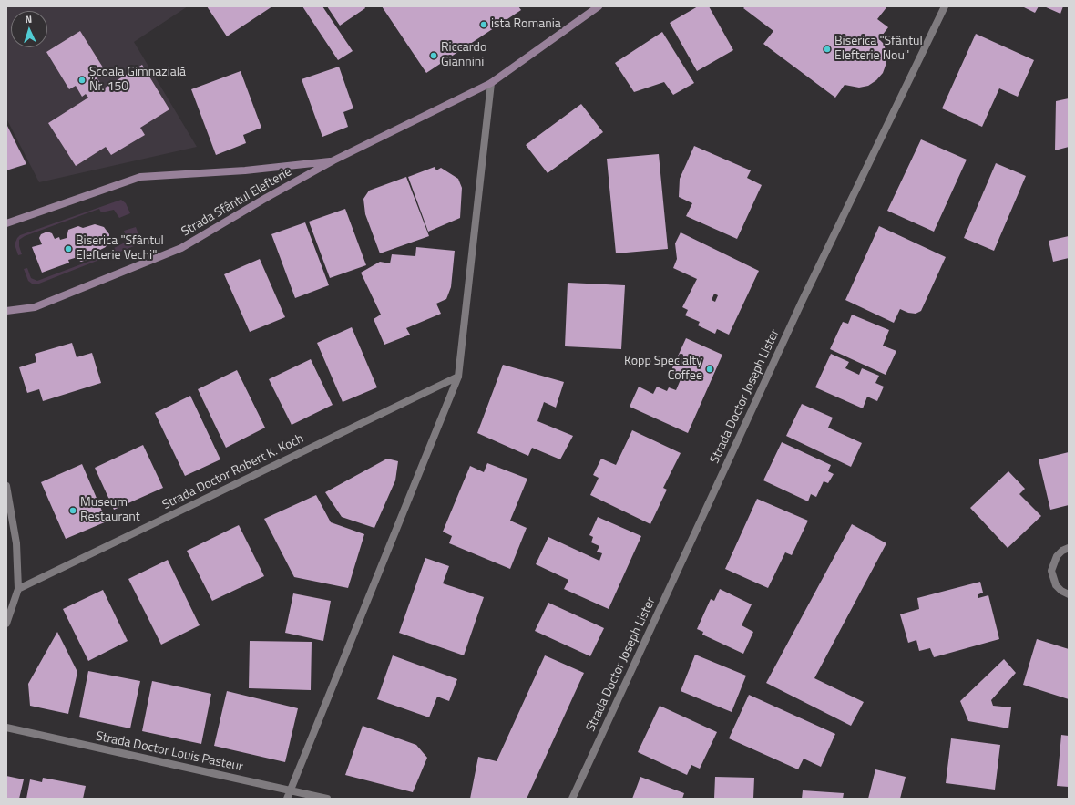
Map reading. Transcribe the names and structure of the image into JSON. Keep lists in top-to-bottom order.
{
  "streets": {
    "street": [
      "Strada Sfântul Elefterie",
      "Strada Doctor Joseph Lister",
      "Strada Doctor Robert K. Koch",
      "Strada Doctor Louis Pasteur"
    ]
  },
  "places": [
    "ista Romania",
    "Biserica \"Sfântul Elefterie Nou\"",
    "Riccardo Giannini",
    "Școala Gimnazială Nr. 150",
    "Biserica \"Sfântul Elefterie Vechi\"",
    "Kopp Specialty Coffee",
    "Museum Restaurant"
  ],
  "north": "top"
}
